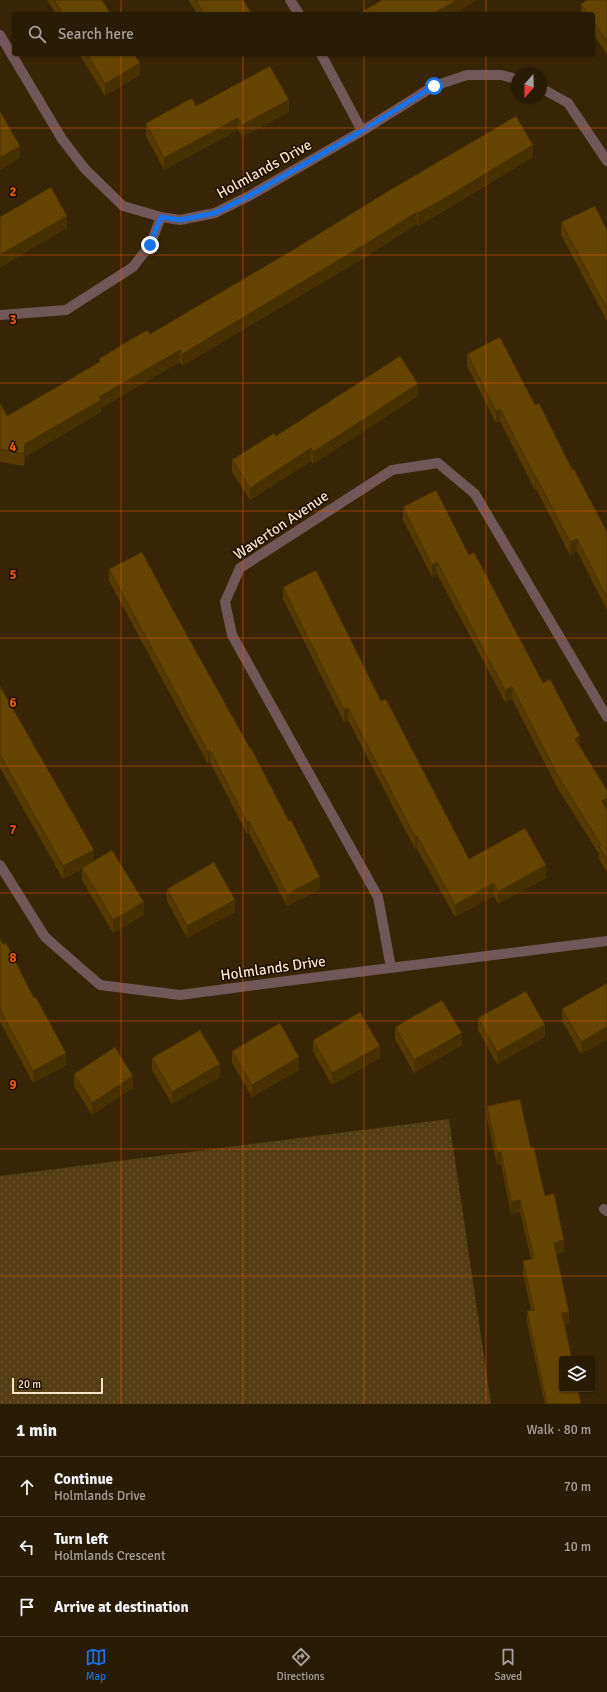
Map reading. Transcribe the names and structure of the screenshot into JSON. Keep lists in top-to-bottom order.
{
  "streets": {
    "street": ["Holmlands Drive", "Waverton Avenue"]
  },
  "crossings": [
    ["Holmlands Drive", "Waverton Avenue"]
  ],
  "scale_bar": "20 m",
  "north": "bottom",
  "page": {
    "search": "Search here",
    "scale": "20 m",
    "heading": ["1 min", "Walk · 80 m"],
    "list": [
      ["Continue", "Holmlands Drive", "70 m"],
      ["Turn left", "Holmlands Crescent", "10 m"],
      "Arrive at destination"
    ],
    "nav": ["Map", "Directions", "Saved"]
  },
  "grid": {
    "rows": [
      "2",
      "3",
      "4",
      "5",
      "6",
      "7",
      "8",
      "9"
    ]
  }
}
